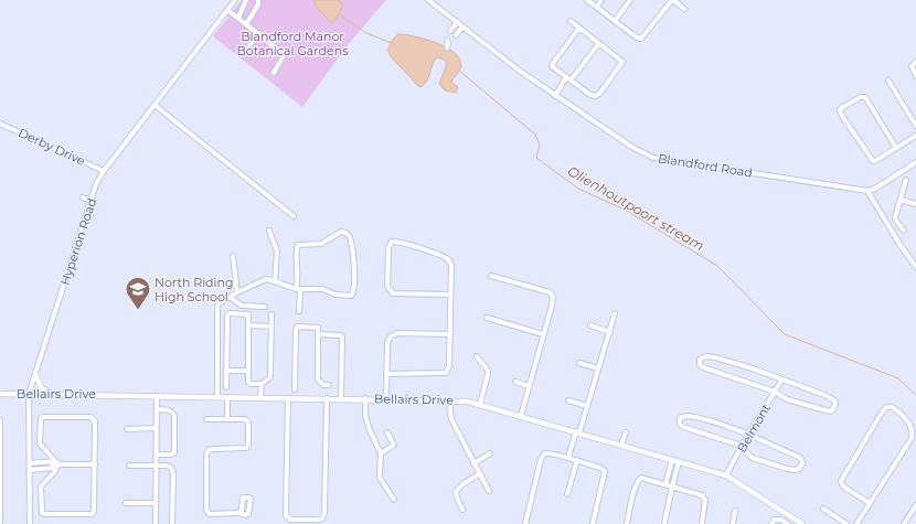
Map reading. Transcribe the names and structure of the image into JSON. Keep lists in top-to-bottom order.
{
  "streets": {
    "street": [
      "Derby Drive",
      "Blandford Road",
      "Hyperion Road",
      "Bellairs Drive",
      "Belmont"
    ]
  },
  "crossings": [
    ["Derby Drive", "Hyperion Road"],
    ["Hyperion Road", "Bellairs Drive"],
    ["Bellairs Drive", "Belmont"]
  ],
  "water": ["Olienhoutpoort stream"],
  "parks": ["Blandford Manor Botanical Gardens"],
  "places": {
    "school or university": ["North Riding High School"]
  }
}
